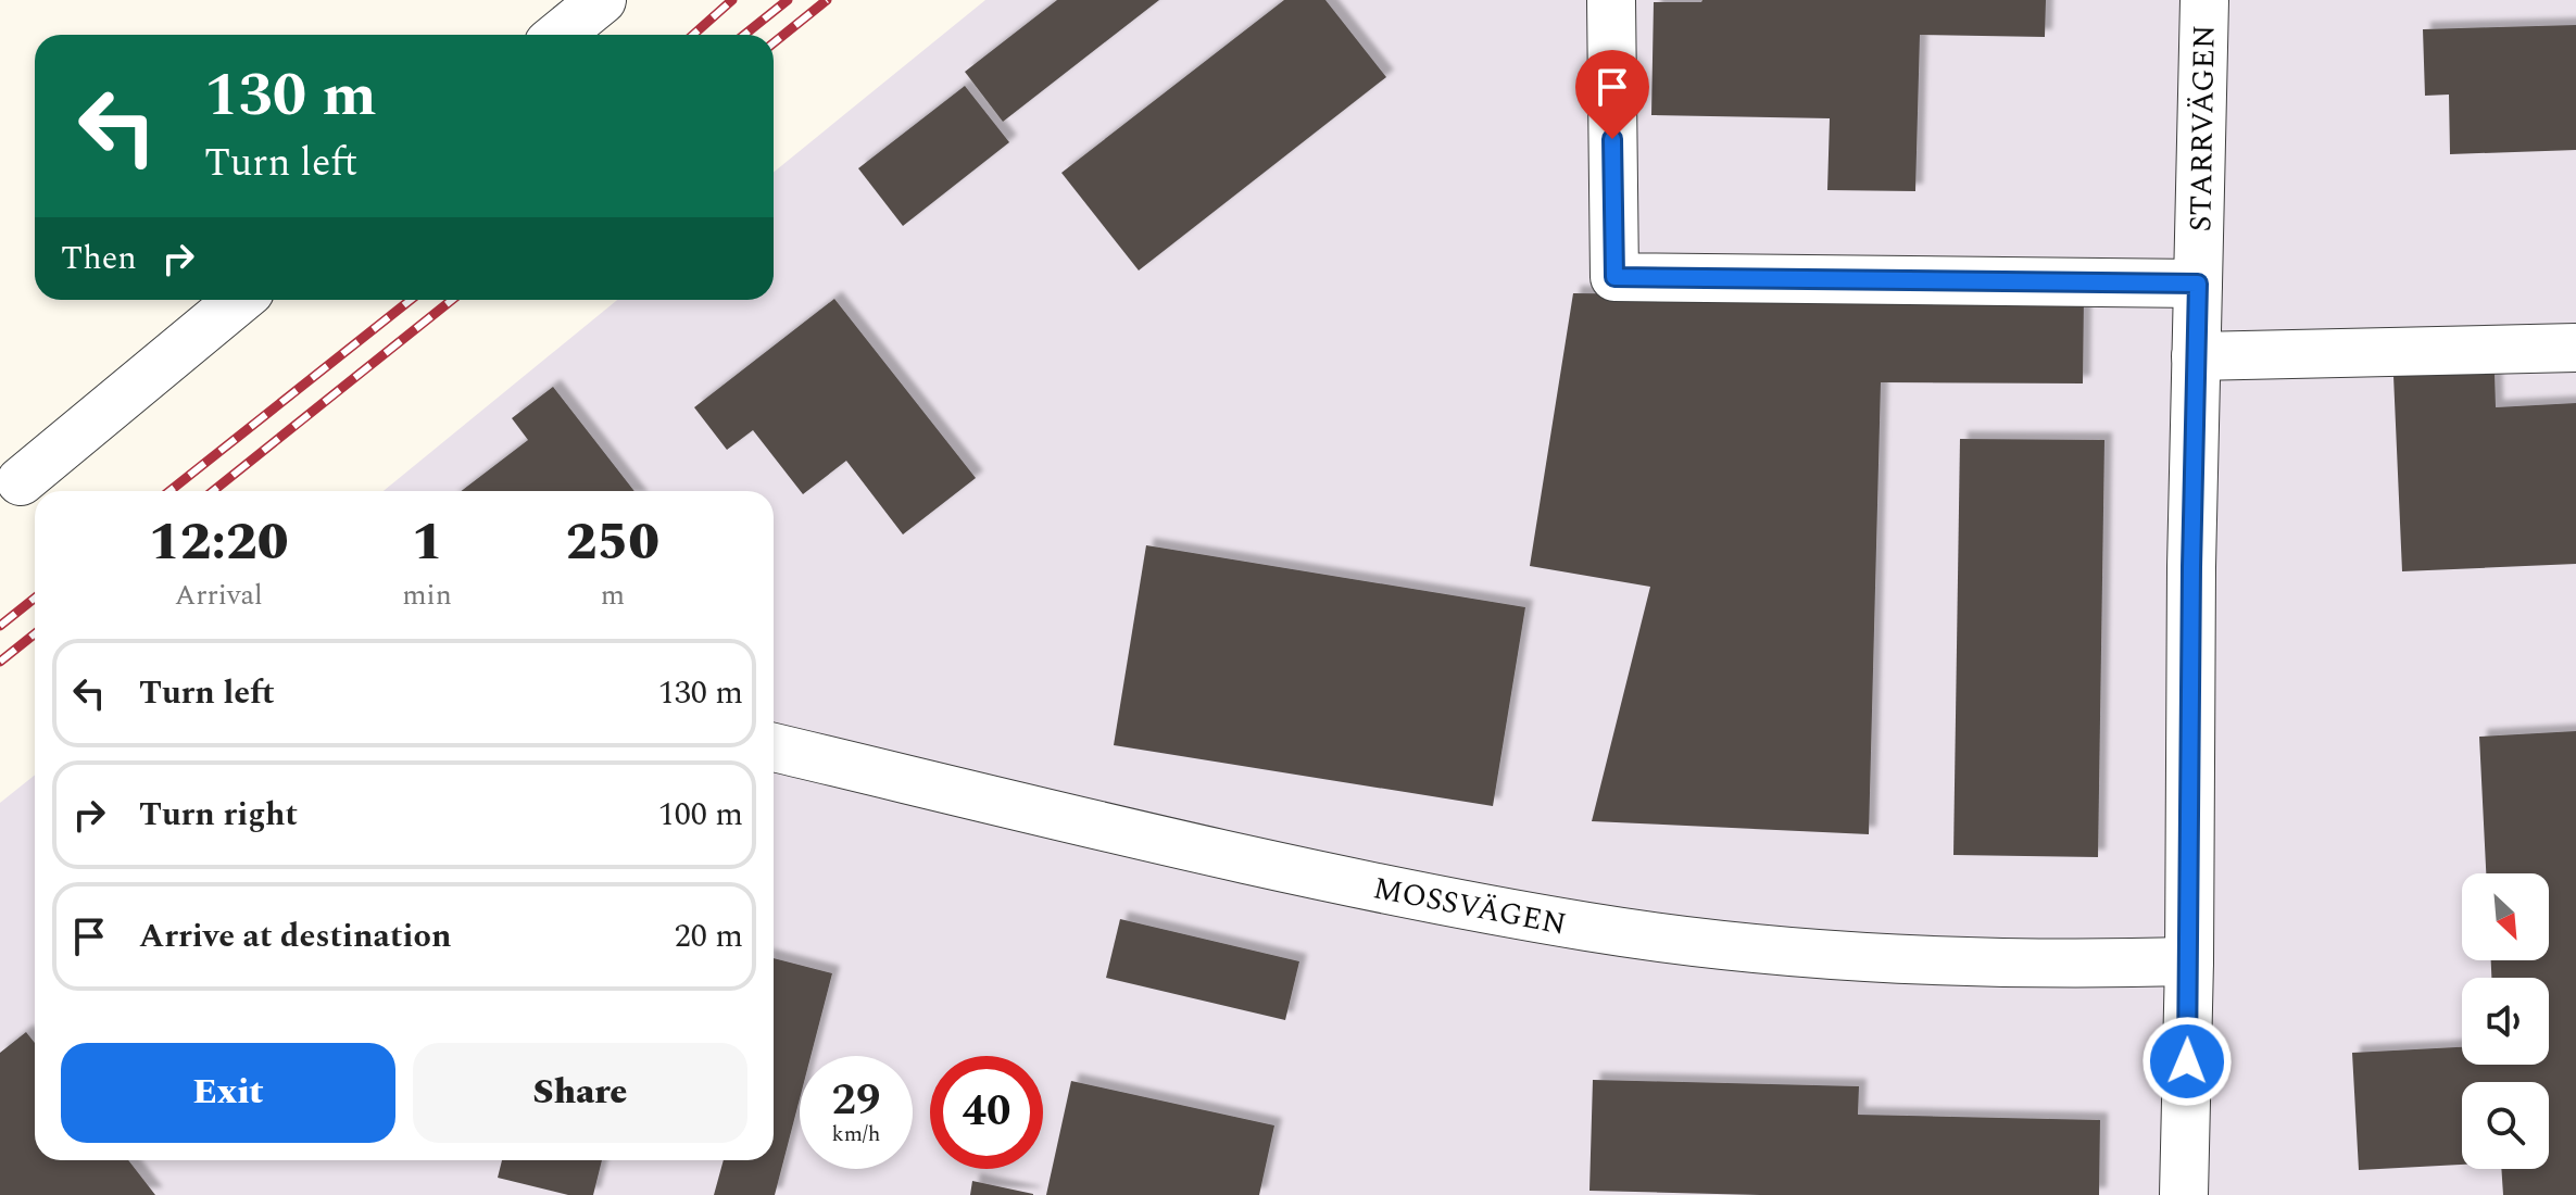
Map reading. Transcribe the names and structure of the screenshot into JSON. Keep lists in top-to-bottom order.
{
  "streets": {
    "street": ["STARRVÄGEN", "MOSSVÄGEN"]
  },
  "crossings": [
    ["STARRVÄGEN", "MOSSVÄGEN"]
  ],
  "north": "bottom right",
  "page": {
    "turn": ["130 m", "Turn left"],
    "then": "Then",
    "eta": [
      "12:20",
      "Arrival",
      "1",
      "min",
      "250",
      "m"
    ],
    "list": [
      {
        "name": "Turn left",
        "value": "130 m"
      },
      {
        "name": "Turn right",
        "value": "100 m"
      },
      {
        "name": "Arrive at destination",
        "value": "20 m"
      }
    ],
    "buttons": ["Exit", "Share"],
    "speed": "29 km/h",
    "limit": "40"
  }
}
